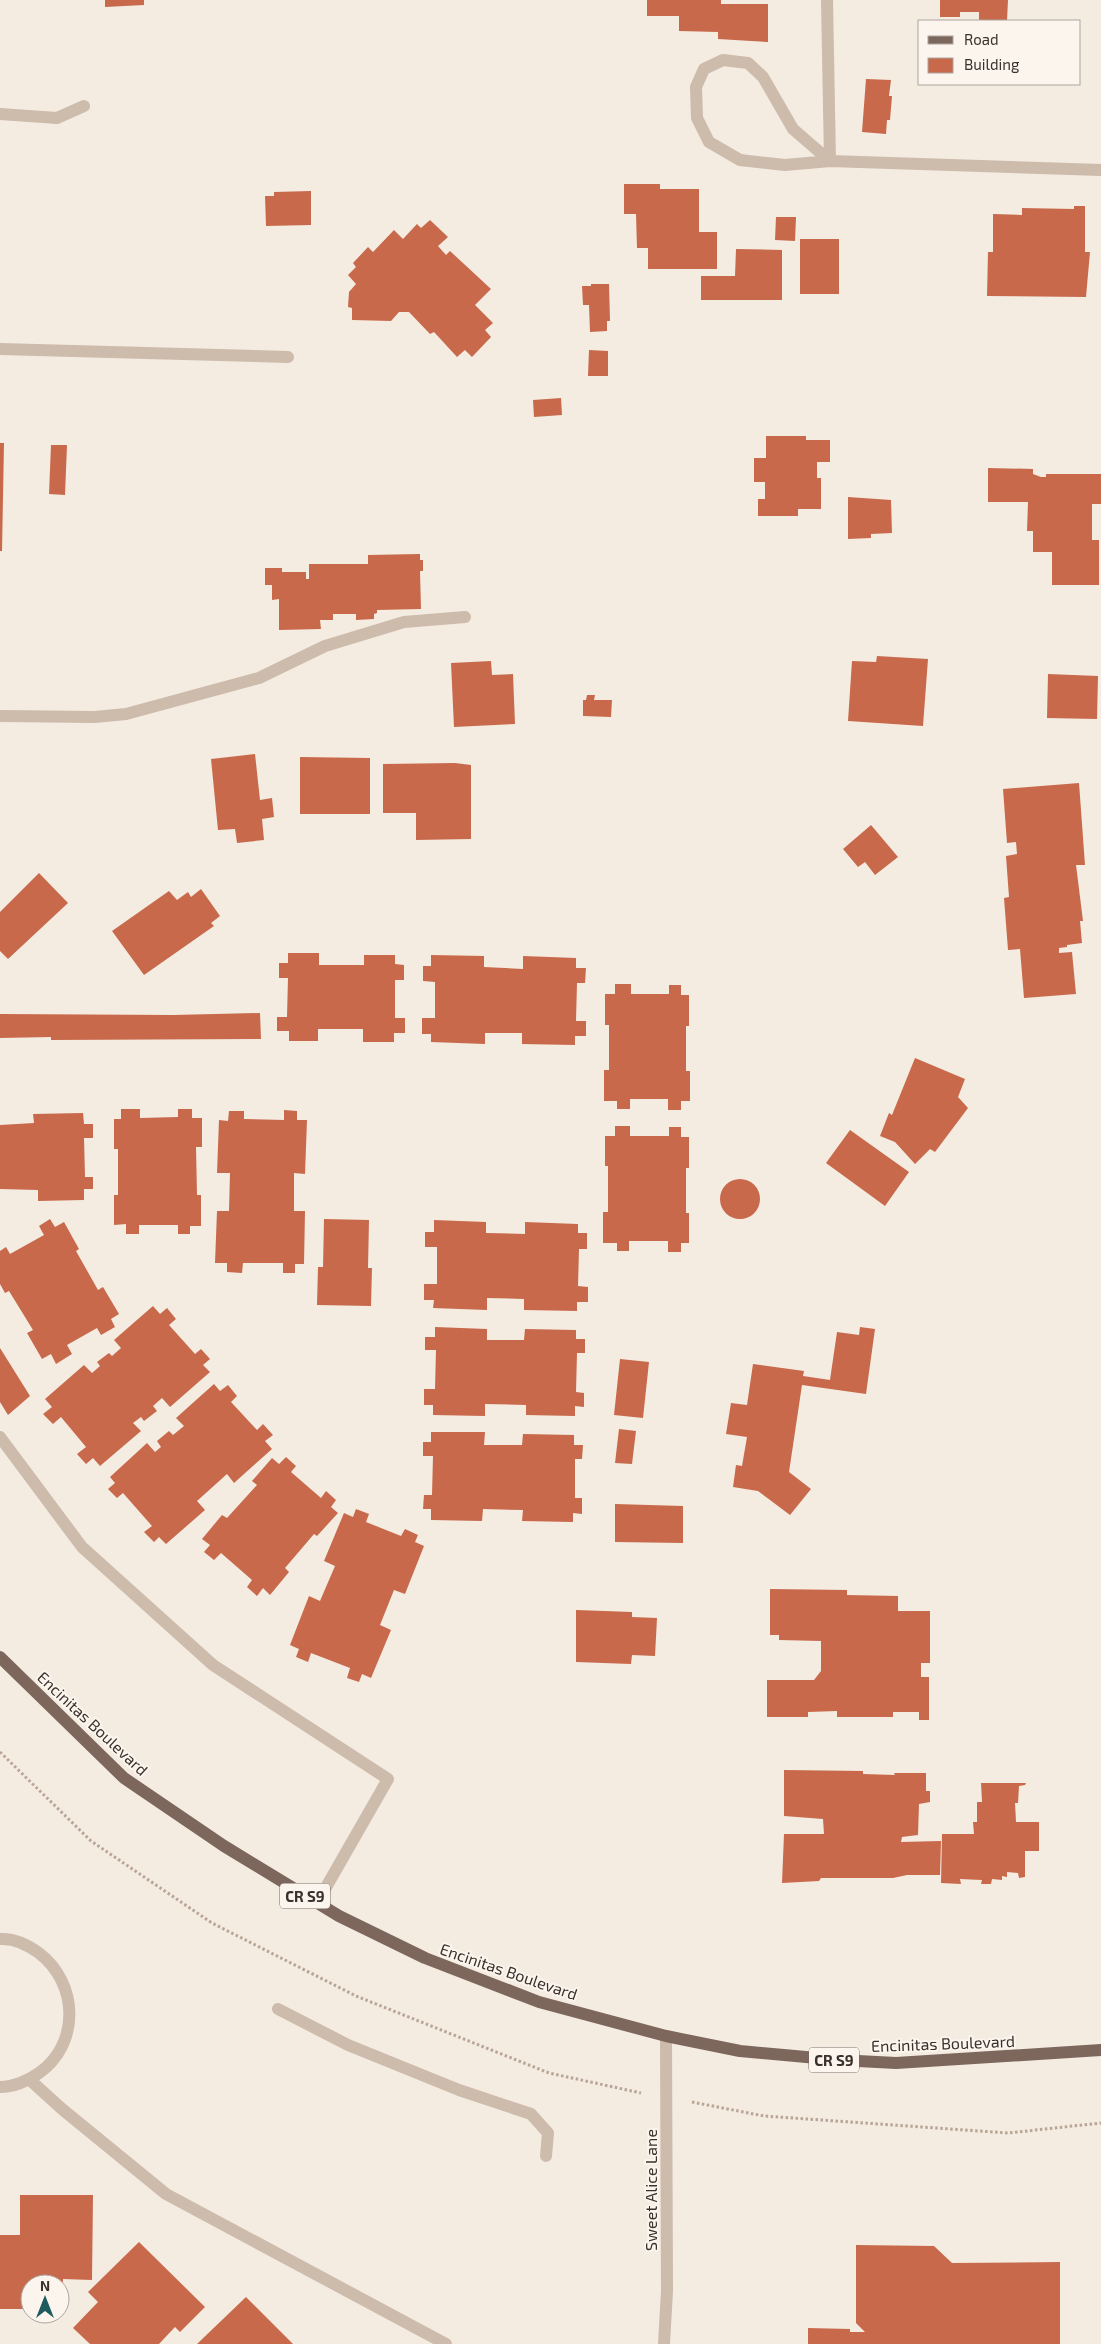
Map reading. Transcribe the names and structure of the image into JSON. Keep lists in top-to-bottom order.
{
  "streets": {
    "main road": ["Encinitas Boulevard", "CR S9"],
    "street": ["Sweet Alice Lane"]
  },
  "crossings": [
    ["Encinitas Boulevard", "Sweet Alice Lane"]
  ],
  "legend": ["Road", "Building"],
  "north": "top"
}
